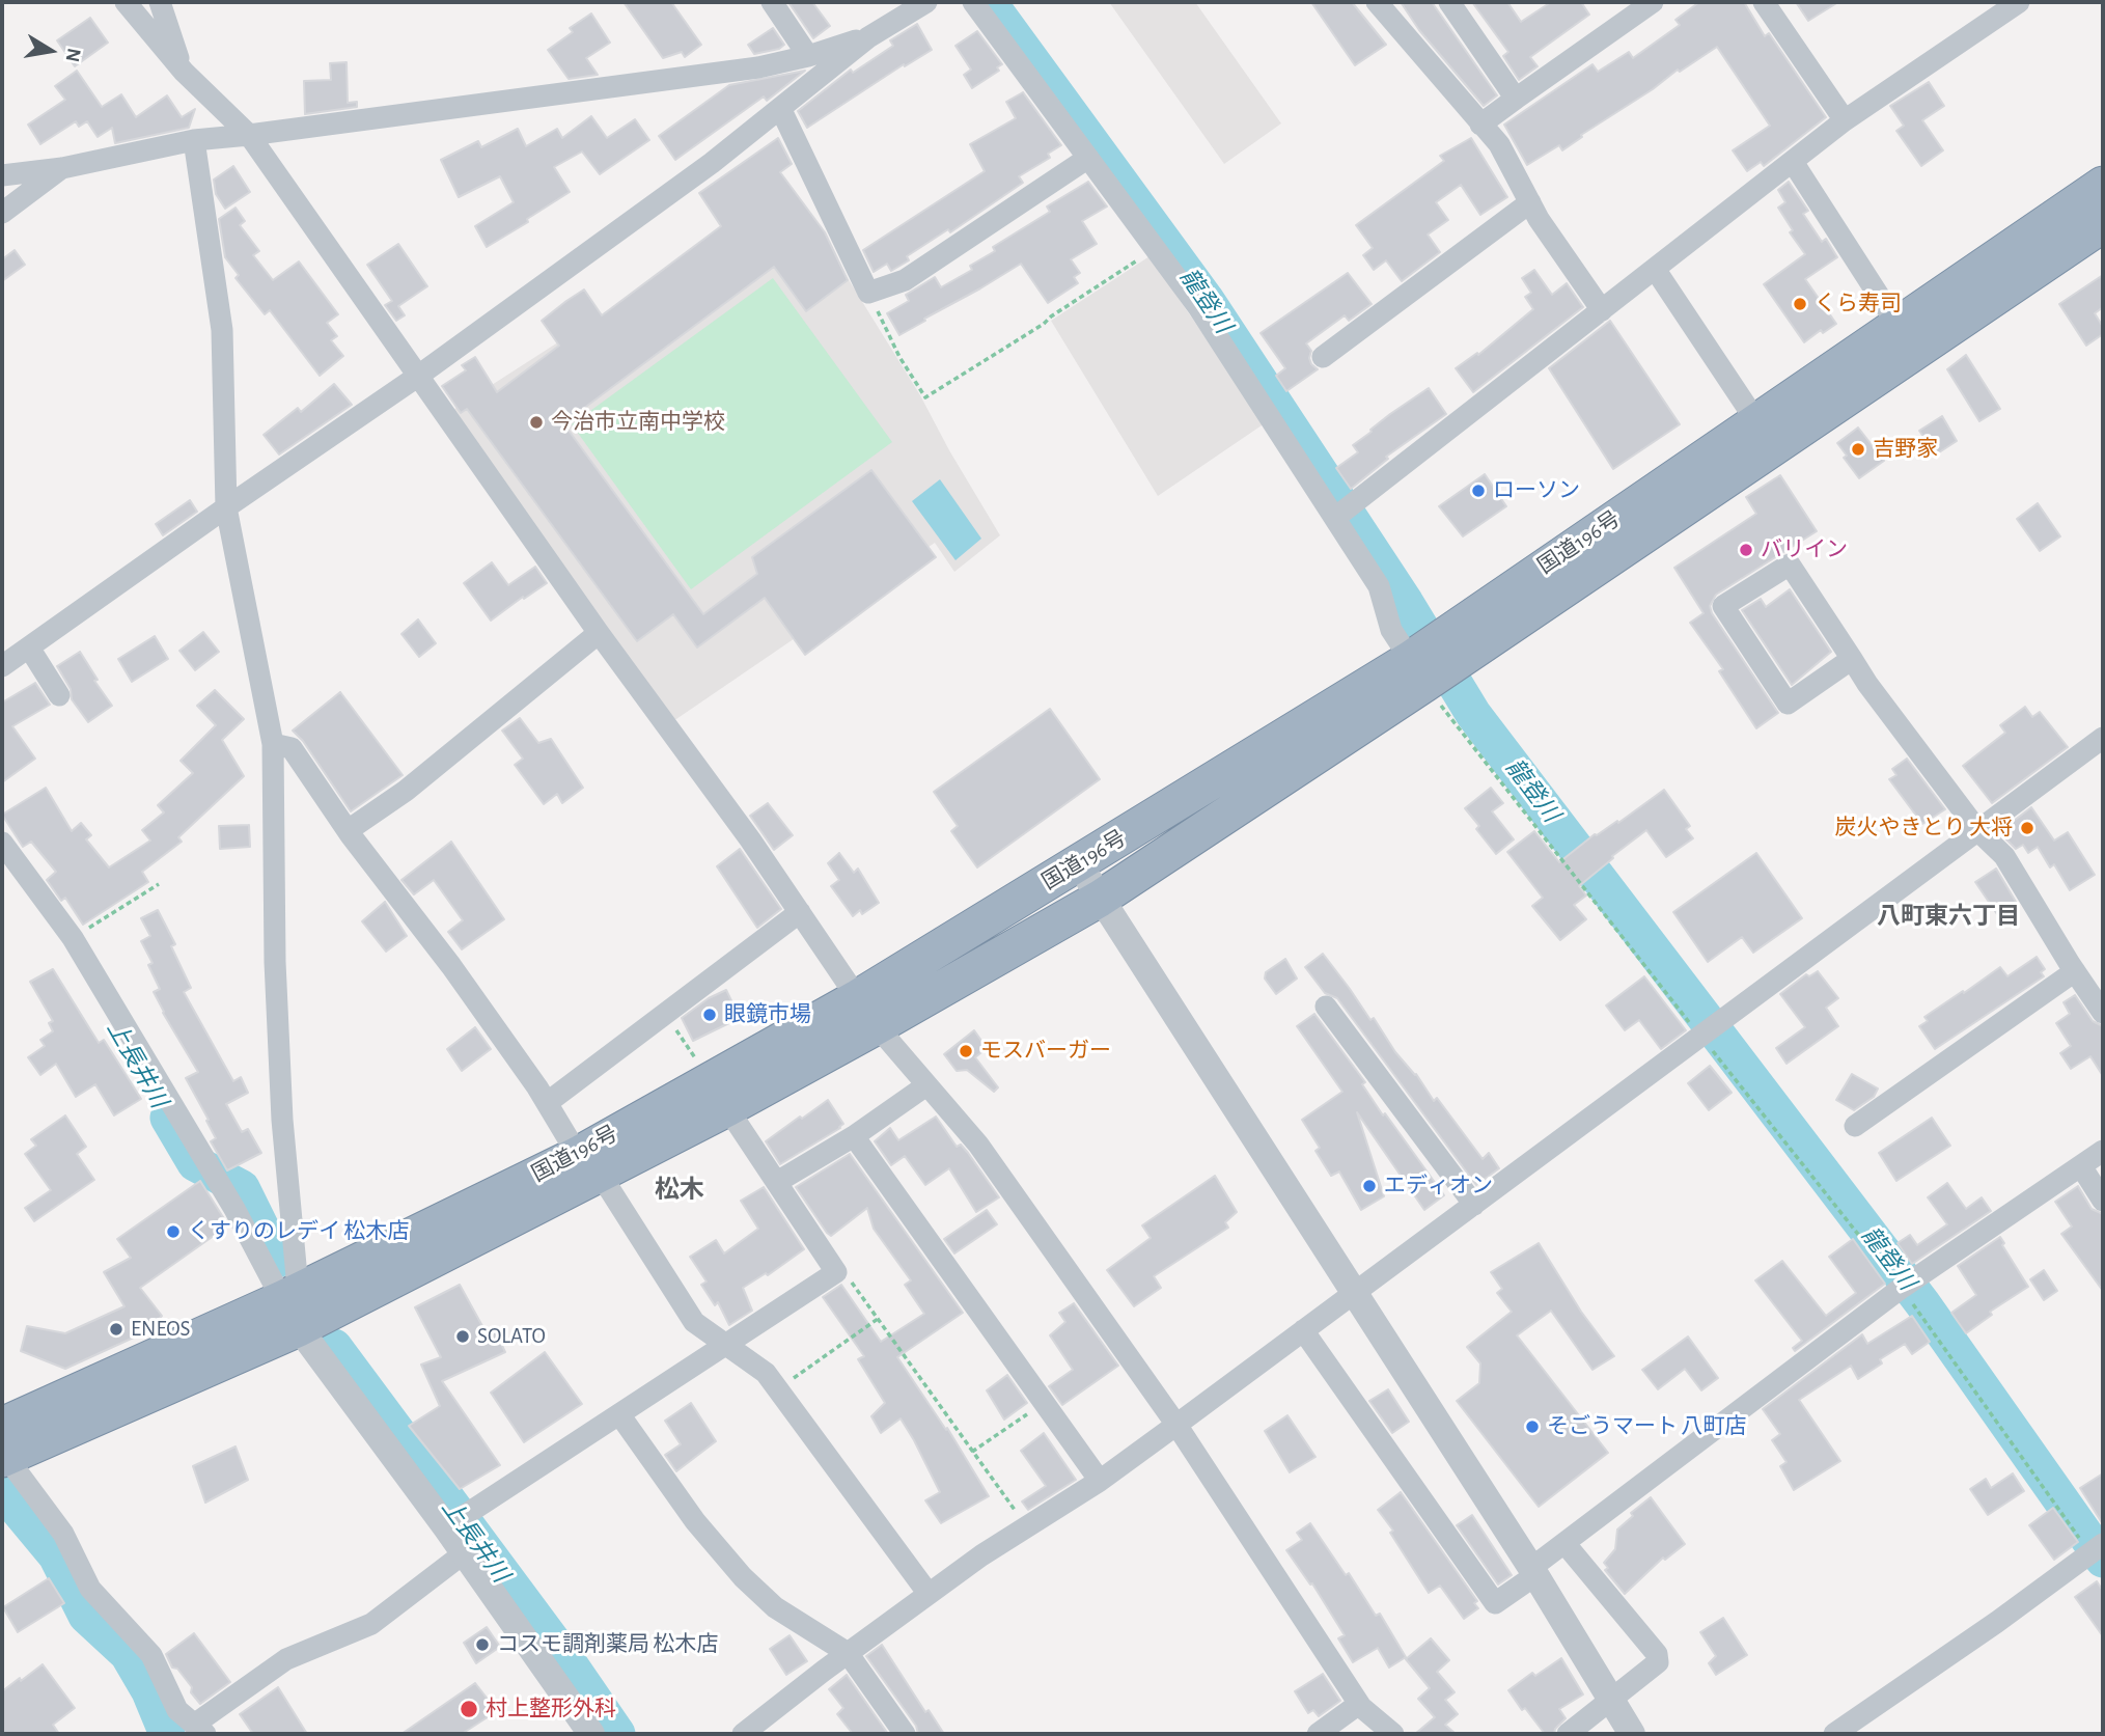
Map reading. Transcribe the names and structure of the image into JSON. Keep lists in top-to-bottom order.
{
  "streets": {
    "highway": ["国道196号"]
  },
  "districts": ["八町東六丁目", "松木"],
  "water": ["龍登川", "上長井川"],
  "places": [
    "くら寿司",
    "今治市立南中学校",
    "吉野家",
    "ローソン",
    "バリイン",
    "炭火やきとり 大将",
    "眼鏡市場",
    "モスバーガー",
    "エディオン",
    "くすりのレデイ 松木店",
    "ENEOS",
    "SOLATO",
    "そごうマート 八町店",
    "コスモ調剤薬局 松木店",
    "村上整形外科"
  ],
  "north": "right"
}
